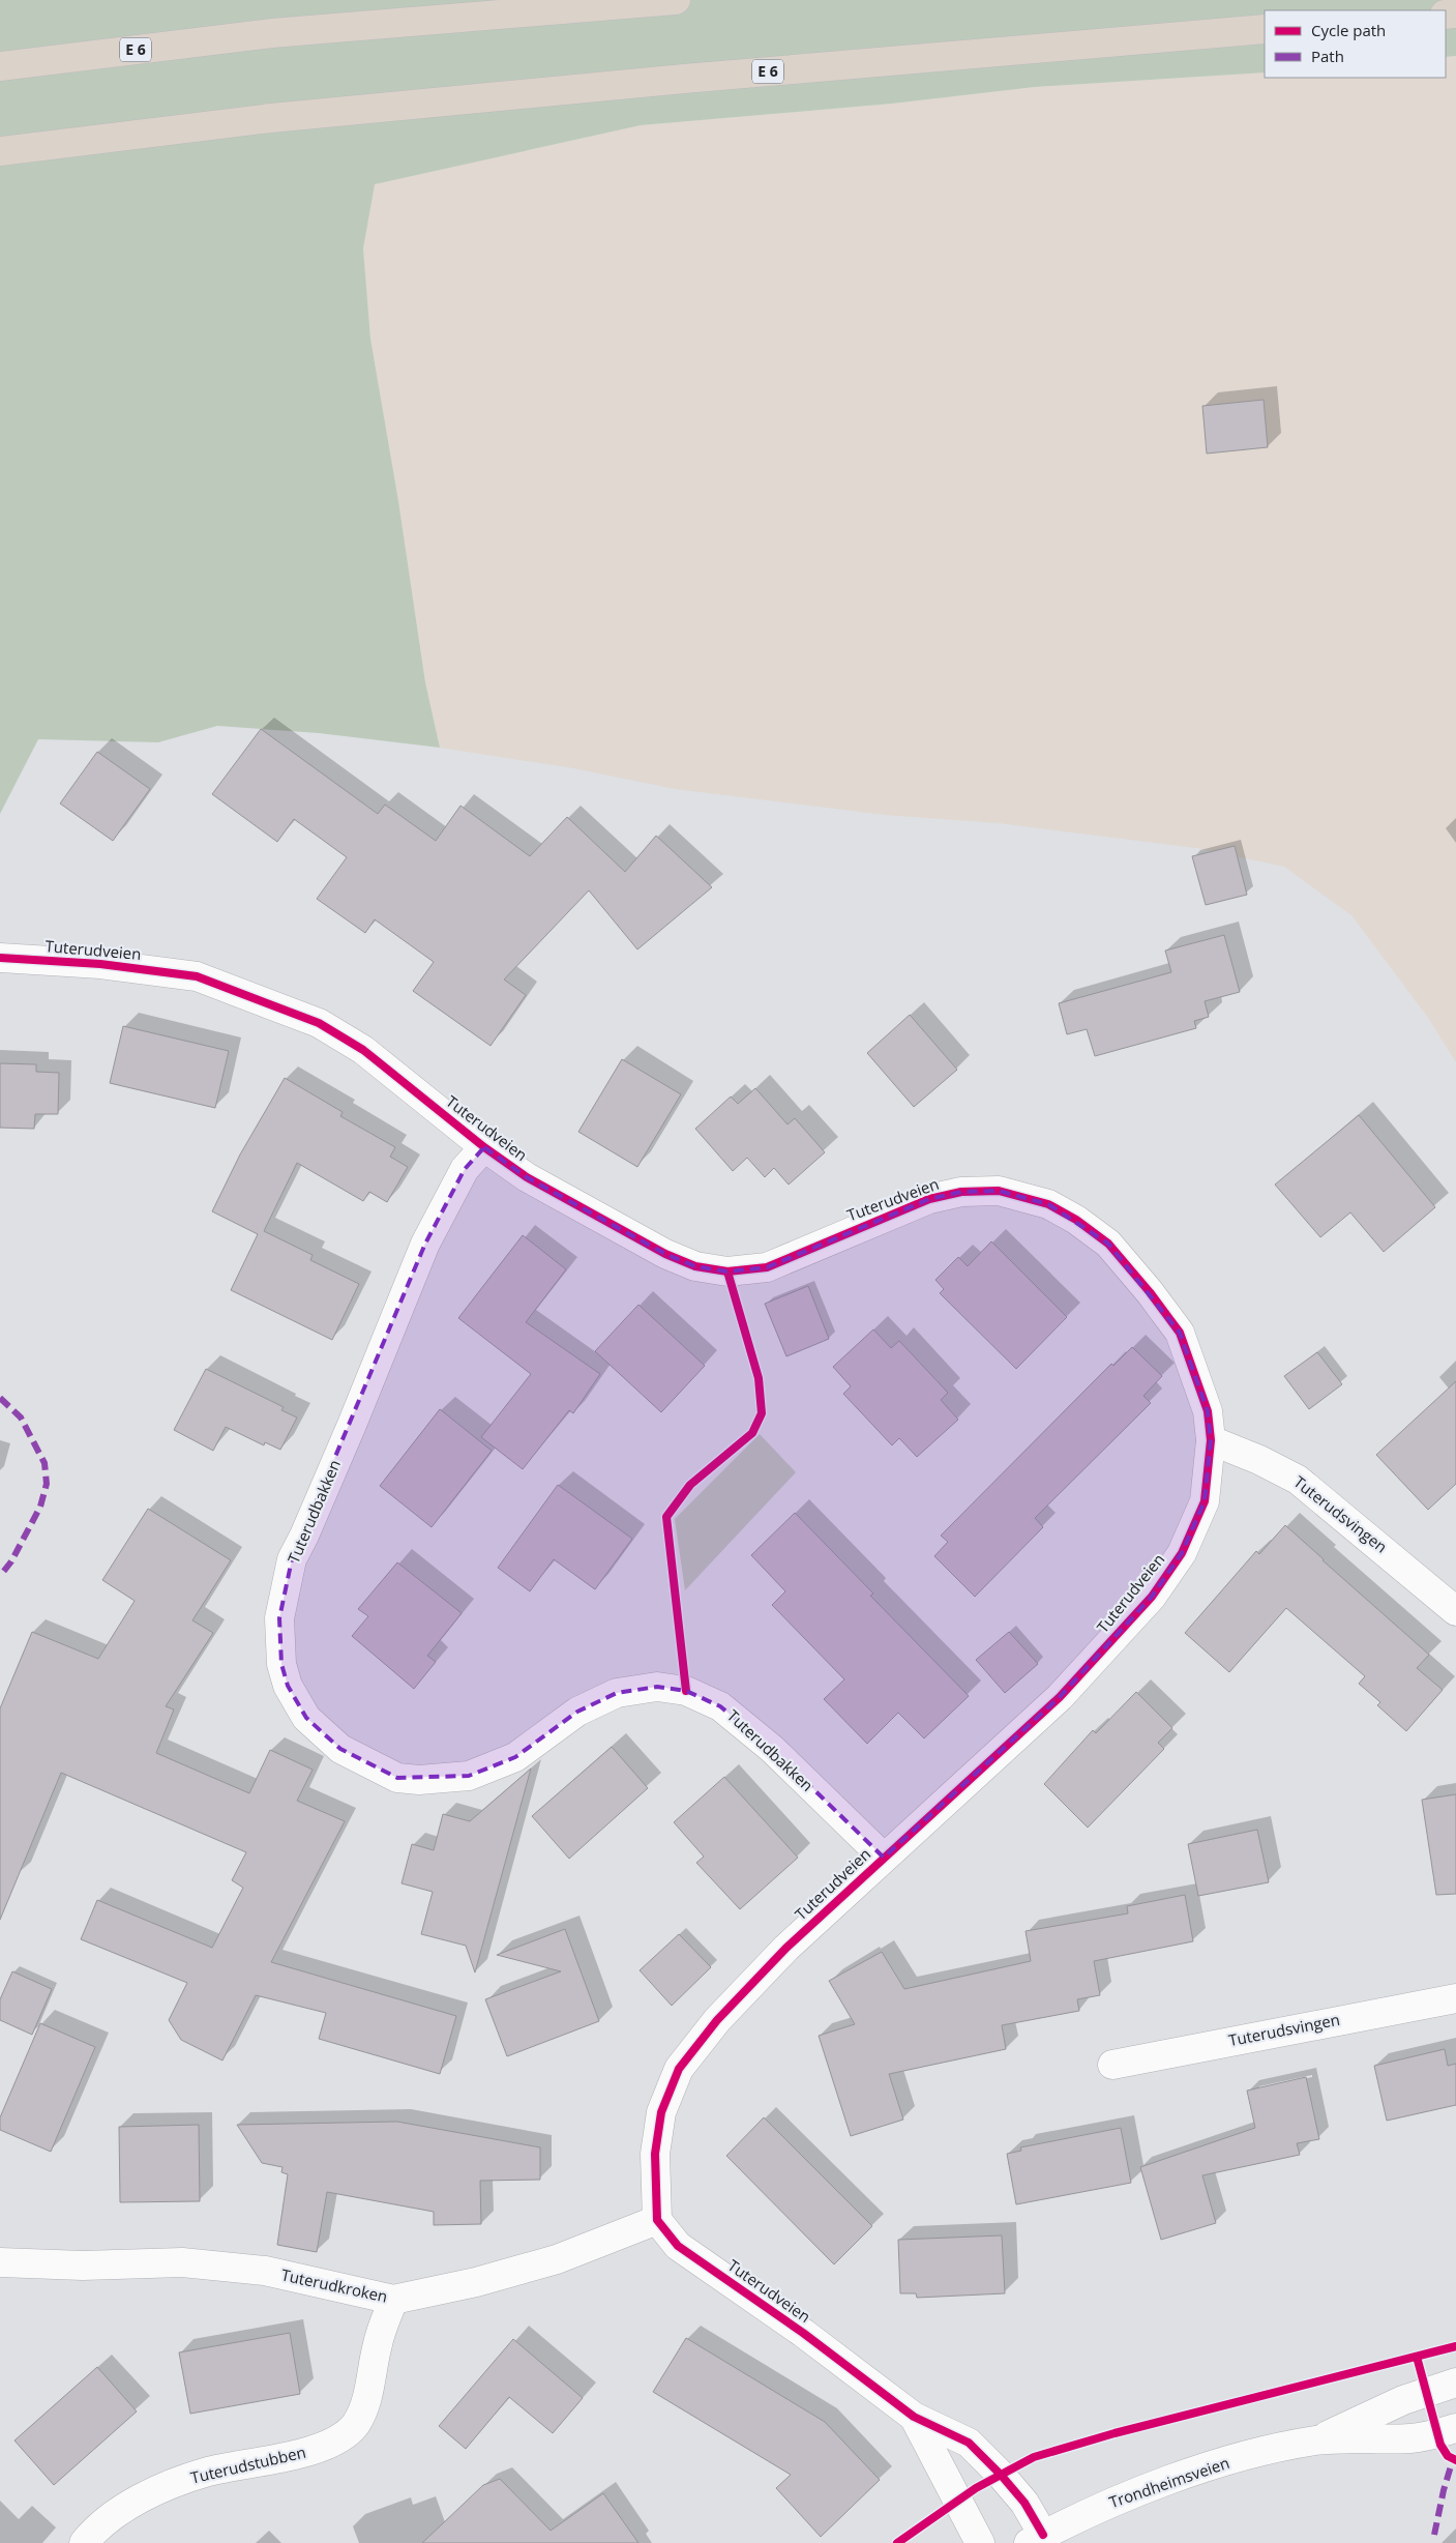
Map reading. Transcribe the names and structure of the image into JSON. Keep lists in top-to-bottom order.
{
  "streets": {
    "highway": ["E 6"],
    "street": [
      "Tuterudveien",
      "Tuterudbakken",
      "Tuterudsvingen",
      "Tuterudkroken",
      "Tuterudstubben",
      "Trondheimsveien"
    ]
  },
  "crossings": [
    ["Tuterudveien", "Tuterudbakken"],
    ["Tuterudveien", "Tuterudsvingen"],
    ["Tuterudveien", "Tuterudkroken"],
    ["Tuterudveien", "Trondheimsveien"],
    ["Tuterudkroken", "Tuterudstubben"]
  ],
  "legend": ["Cycle path", "Path"]
}
